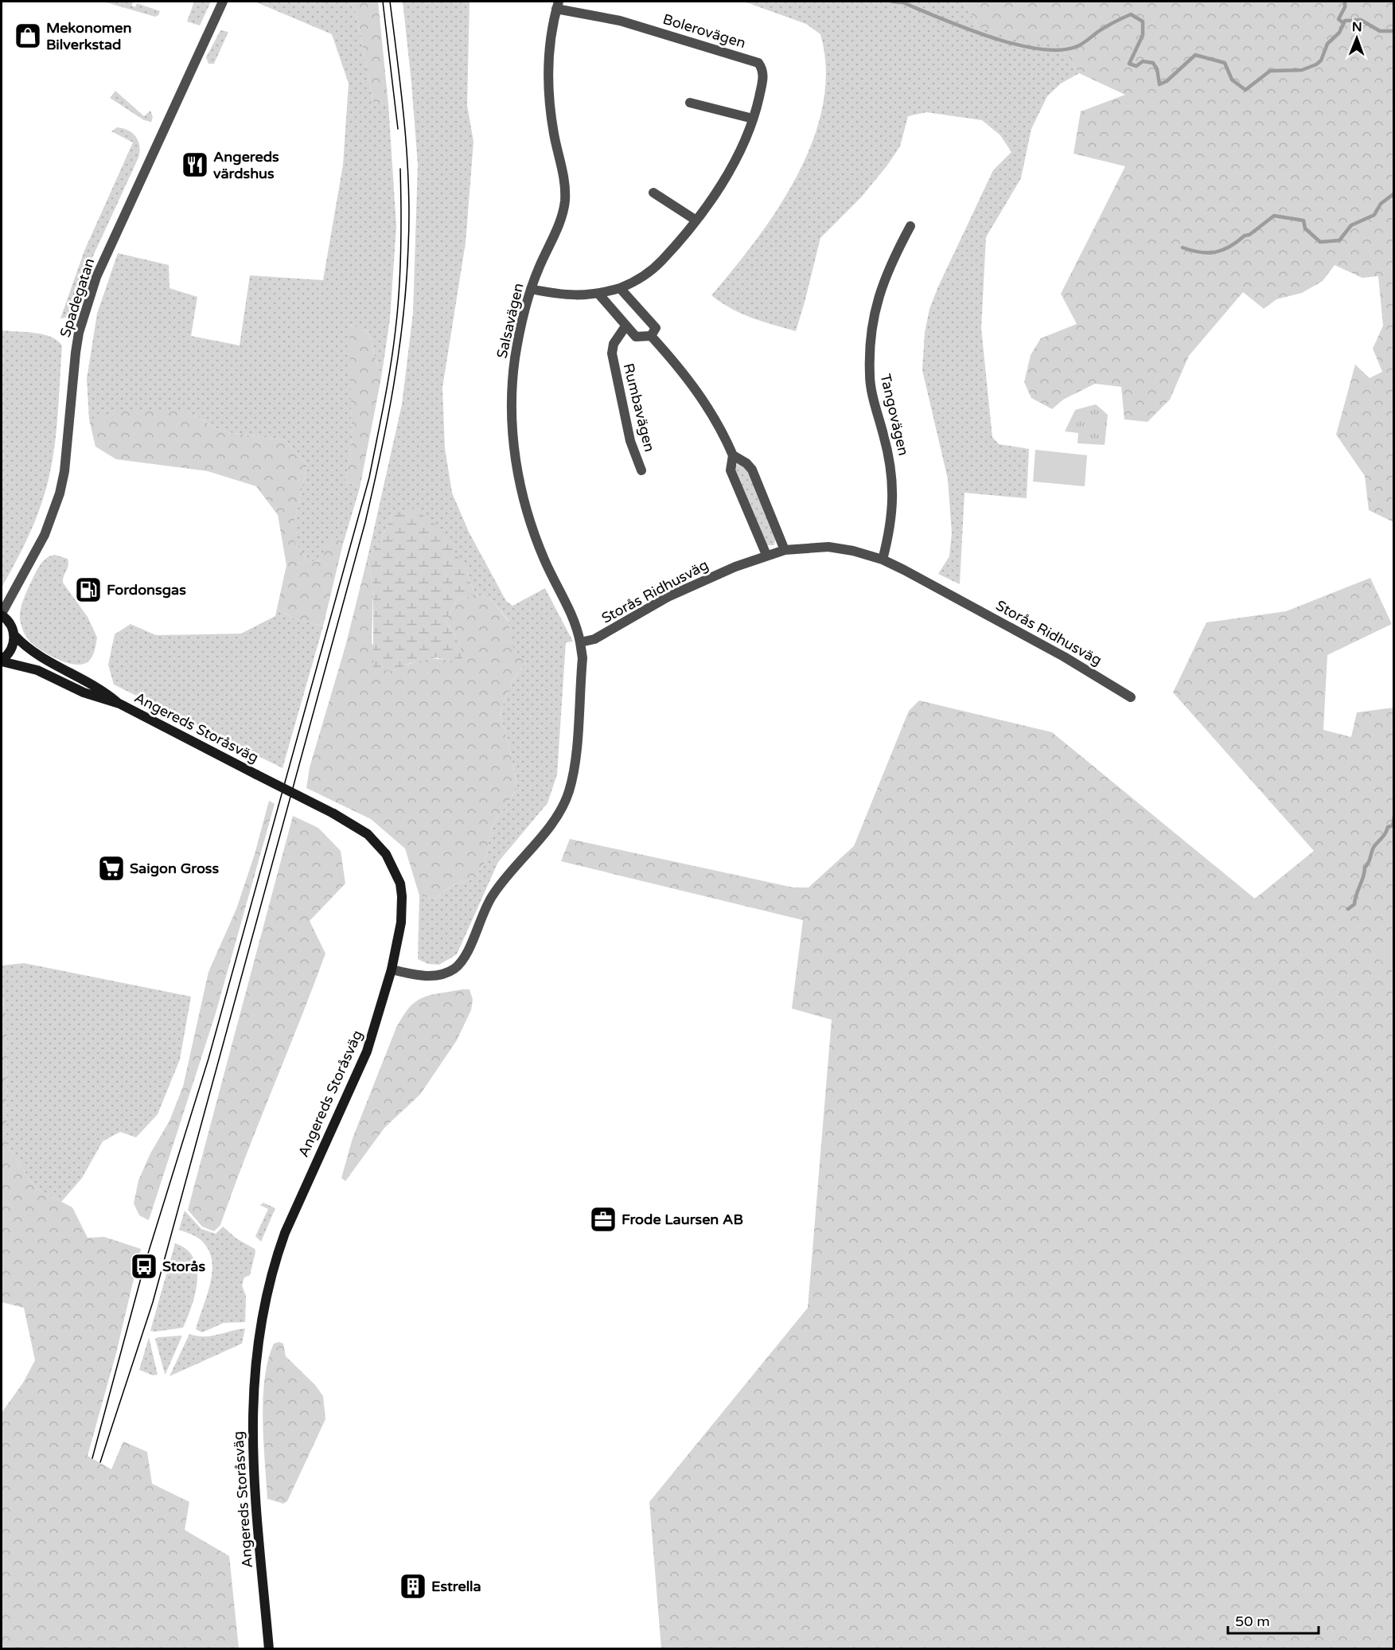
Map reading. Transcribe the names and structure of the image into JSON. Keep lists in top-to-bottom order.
{
  "streets": {
    "street": [
      "Bolerovägen",
      "Spadegatan",
      "Salsavägen",
      "Rumbavägen",
      "Tangovägen",
      "Storås Ridhusväg",
      "Angereds Storåsväg"
    ]
  },
  "crossings": [
    ["Bolerovägen", "Salsavägen"],
    ["Spadegatan", "Angereds Storåsväg"],
    ["Salsavägen", "Storås Ridhusväg"],
    ["Tangovägen", "Storås Ridhusväg"]
  ],
  "places": {
    "shop": ["Mekonomen Bilverkstad"],
    "restaurant": ["Angereds värdshus"],
    "fuel station": ["Fordonsgas"],
    "supermarket": ["Saigon Gross"],
    "office": ["Frode Laursen AB"],
    "bus stop": ["Storås"],
    "building": ["Estrella"]
  },
  "scale_bar": "50 m",
  "north": "top"
}
